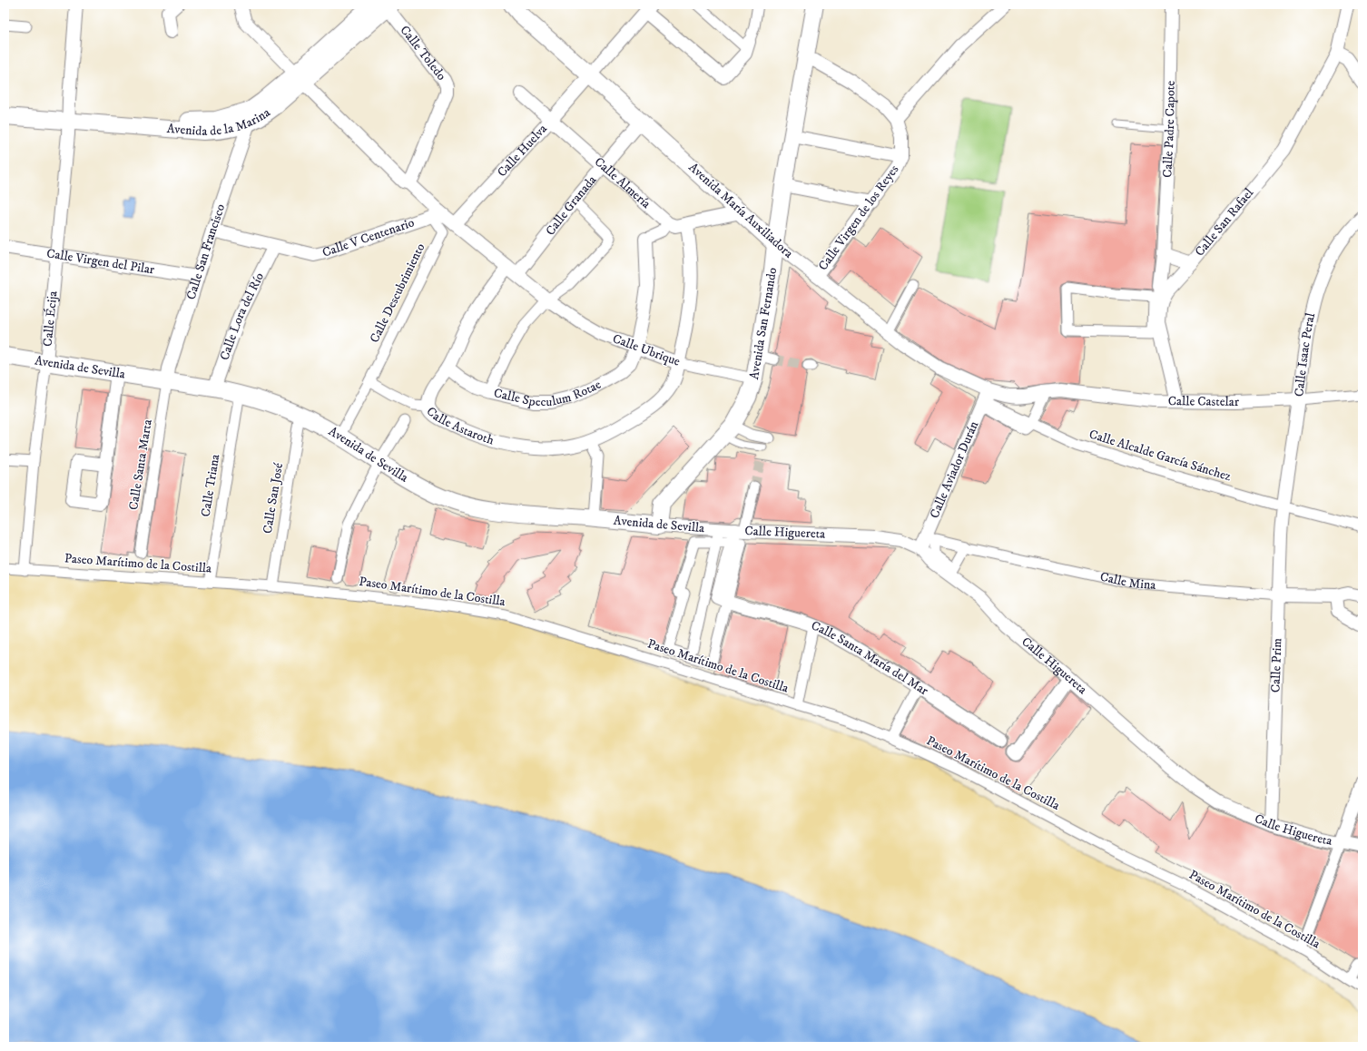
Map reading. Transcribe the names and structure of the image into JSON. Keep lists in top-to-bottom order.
{
  "streets": {
    "street": [
      "Calle Toledo",
      "Avenida de la Marina",
      "Calle Padre Capote",
      "Calle Huelva",
      "Calle Almería",
      "Calle Granada",
      "Avenida María Auxiliadora",
      "Calle Virgen de los Reyes",
      "Calle San Rafael",
      "Calle V Centenario",
      "Calle San Francisco",
      "Calle Virgen del Pilar",
      "Calle Descubrimiento",
      "Calle Lora del Río",
      "Calle Écija",
      "Avenida San Fernando",
      "Calle Ubrique",
      "Calle Isaac Peral",
      "Avenida de Sevilla",
      "Calle Speculum Rotae",
      "Calle Castelar",
      "Calle Astaroth",
      "Calle Alcalde García Sánchez",
      "Calle Santa Marta",
      "Calle Aviador Durán",
      "Calle Triana",
      "Calle San José",
      "Calle Higuereta",
      "Paseo Marítimo de la Costilla",
      "Calle Mina",
      "Calle Santa María del Mar",
      "Calle Prim"
    ]
  },
  "crossings": [
    ["Calle Toledo", "Avenida de la Marina"],
    ["Calle Toledo", "Calle Ubrique"],
    ["Avenida de la Marina", "Calle San Francisco"],
    ["Avenida de la Marina", "Calle Écija"],
    ["Avenida de la Marina", "Calle Ubrique"],
    ["Calle Padre Capote", "Calle San Rafael"],
    ["Calle Huelva", "Calle Almería"],
    ["Calle Huelva", "Avenida María Auxiliadora"],
    ["Calle Huelva", "Calle Ubrique"],
    ["Calle Almería", "Calle Granada"],
    ["Calle Granada", "Avenida María Auxiliadora"],
    ["Calle Granada", "Calle Ubrique"],
    ["Calle Granada", "Calle Astaroth"],
    ["Avenida María Auxiliadora", "Calle Virgen de los Reyes"],
    ["Avenida María Auxiliadora", "Avenida San Fernando"],
    ["Avenida María Auxiliadora", "Calle Castelar"],
    ["Avenida María Auxiliadora", "Calle Aviador Durán"],
    ["Calle Virgen de los Reyes", "Avenida San Fernando"],
    ["Calle San Rafael", "Calle Castelar"],
    ["Calle V Centenario", "Calle San Francisco"],
    ["Calle V Centenario", "Calle Descubrimiento"],
    ["Calle V Centenario", "Calle Lora del Río"],
    ["Calle V Centenario", "Calle Ubrique"],
    ["Calle San Francisco", "Calle Virgen del Pilar"],
    ["Calle San Francisco", "Avenida de Sevilla"],
    ["Calle San Francisco", "Calle Santa Marta"],
    ["Calle Virgen del Pilar", "Calle Écija"],
    ["Calle Descubrimiento", "Calle Ubrique"],
    ["Calle Lora del Río", "Avenida de Sevilla"],
    ["Calle Écija", "Avenida de Sevilla"],
    ["Calle Écija", "Paseo Marítimo de la Costilla"],
    ["Avenida San Fernando", "Calle Ubrique"],
    ["Avenida San Fernando", "Avenida de Sevilla"],
    ["Calle Ubrique", "Calle Speculum Rotae"],
    ["Calle Ubrique", "Calle Astaroth"],
    ["Calle Isaac Peral", "Calle Castelar"],
    ["Calle Isaac Peral", "Calle Alcalde García Sánchez"],
    ["Calle Isaac Peral", "Calle Prim"],
    ["Avenida de Sevilla", "Calle Santa Marta"],
    ["Avenida de Sevilla", "Calle Triana"],
    ["Avenida de Sevilla", "Calle San José"],
    ["Avenida de Sevilla", "Calle Higuereta"],
    ["Calle Speculum Rotae", "Calle Astaroth"],
    ["Calle Castelar", "Calle Aviador Durán"],
    ["Calle Alcalde García Sánchez", "Calle Prim"],
    ["Calle Aviador Durán", "Calle Higuereta"],
    ["Calle Aviador Durán", "Calle Mina"],
    ["Calle Triana", "Paseo Marítimo de la Costilla"],
    ["Calle San José", "Paseo Marítimo de la Costilla"],
    ["Calle Higuereta", "Calle Prim"],
    ["Calle Mina", "Calle Prim"]
  ]
}
